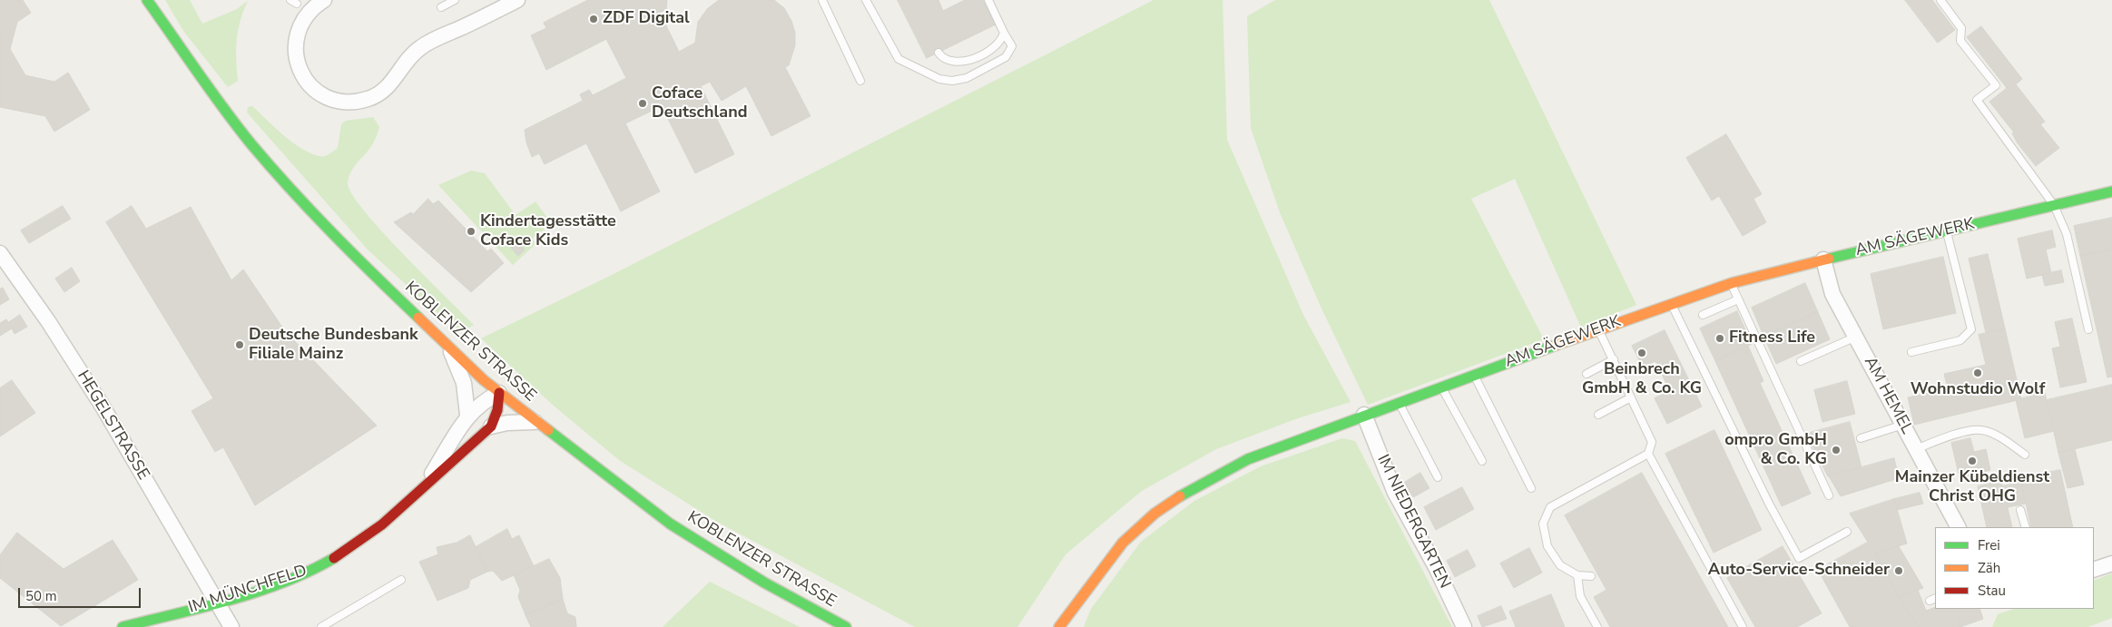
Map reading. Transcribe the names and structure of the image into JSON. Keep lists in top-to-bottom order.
{
  "streets": {
    "street": [
      "AM SÄGEWERK",
      "KOBLENZER STRASSE",
      "AM HEMEL",
      "HEGELSTRASSE",
      "IM NIEDERGARTEN",
      "IM MÜNCHFELD"
    ]
  },
  "crossings": [
    ["AM SÄGEWERK", "AM HEMEL"],
    ["AM SÄGEWERK", "IM NIEDERGARTEN"],
    ["KOBLENZER STRASSE", "IM MÜNCHFELD"],
    ["HEGELSTRASSE", "IM MÜNCHFELD"]
  ],
  "places": [
    "ZDF Digital",
    "Coface Deutschland",
    "Kindertagesstätte Coface Kids",
    "Fitness Life",
    "Deutsche Bundesbank Filiale Mainz",
    "Beinbrech GmbH & Co. KG",
    "Wohnstudio Wolf",
    "ompro GmbH & Co. KG",
    "Mainzer Kübeldienst Christ OHG",
    "Auto-Service-Schneider"
  ],
  "legend": ["Frei", "Zäh", "Stau"],
  "scale_bar": "50 m"
}
